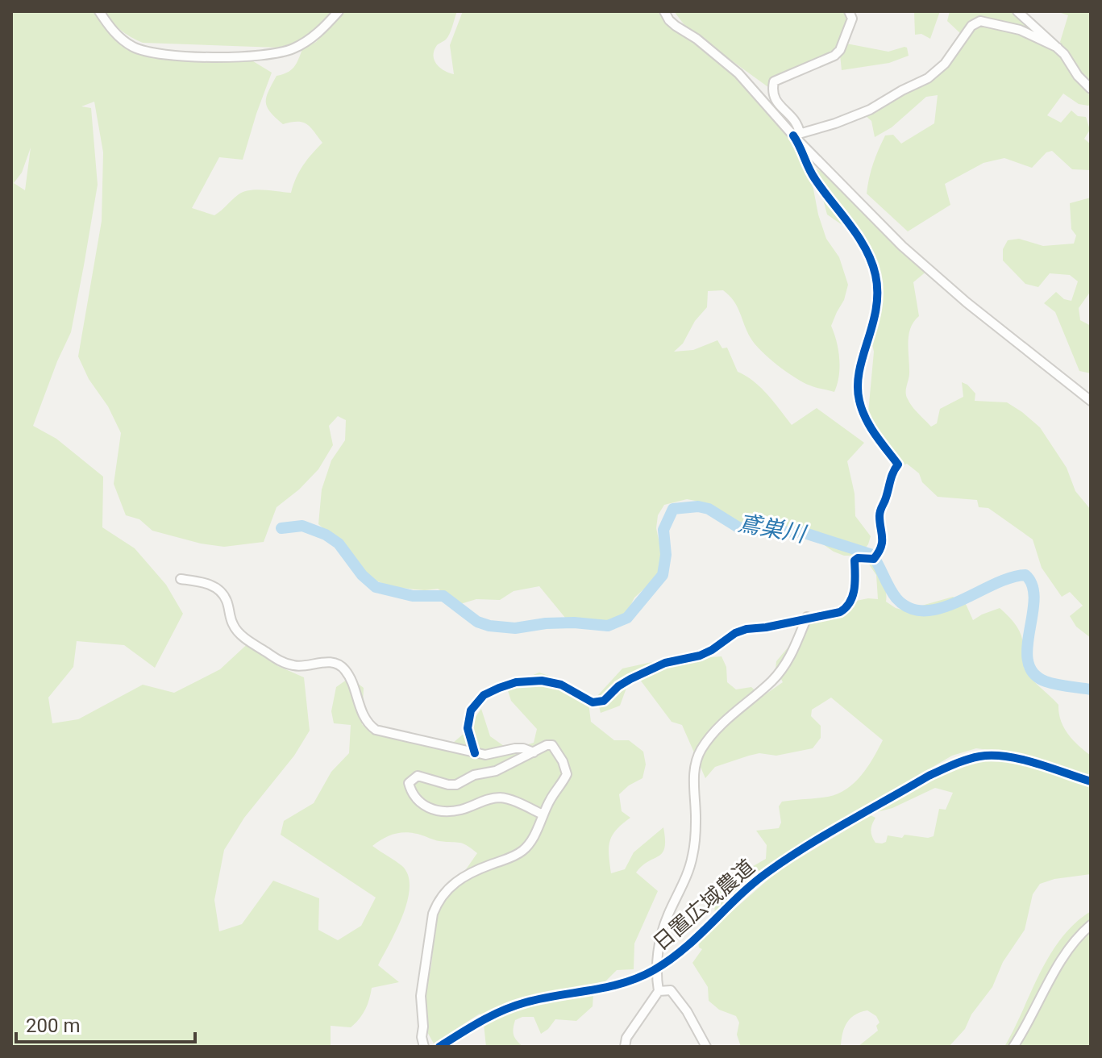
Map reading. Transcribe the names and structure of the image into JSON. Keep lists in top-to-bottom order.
{
  "streets": {
    "street": ["日置広域農道"]
  },
  "water": ["鳶巣川"],
  "scale_bar": "200 m"
}
